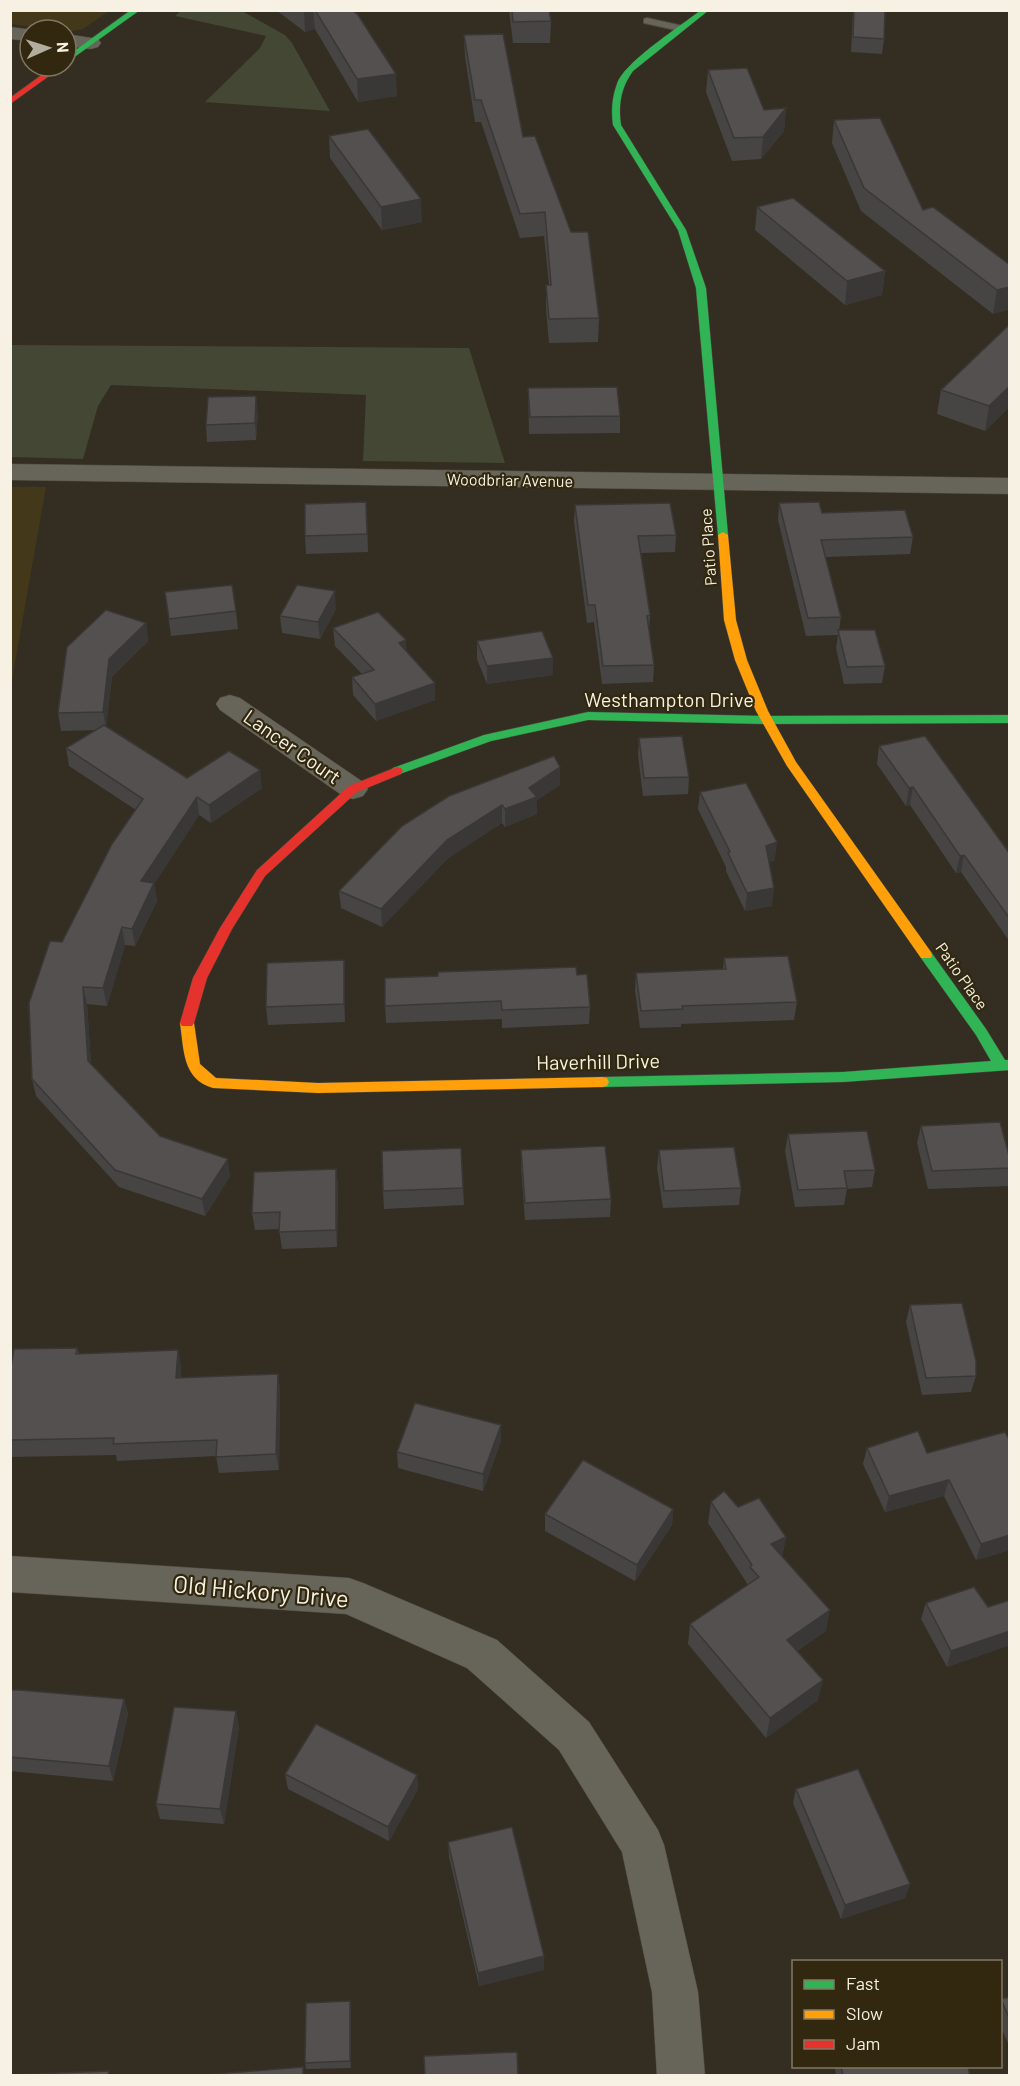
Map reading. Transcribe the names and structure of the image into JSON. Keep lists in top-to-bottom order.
{
  "streets": {
    "street": [
      "Woodbriar Avenue",
      "Patio Place",
      "Westhampton Drive",
      "Lancer Court",
      "Haverhill Drive",
      "Old Hickory Drive"
    ]
  },
  "crossings": [
    ["Woodbriar Avenue", "Patio Place"],
    ["Patio Place", "Westhampton Drive"],
    ["Patio Place", "Haverhill Drive"],
    ["Westhampton Drive", "Lancer Court"],
    ["Westhampton Drive", "Haverhill Drive"]
  ],
  "legend": ["Fast", "Slow", "Jam"],
  "north": "right"
}
